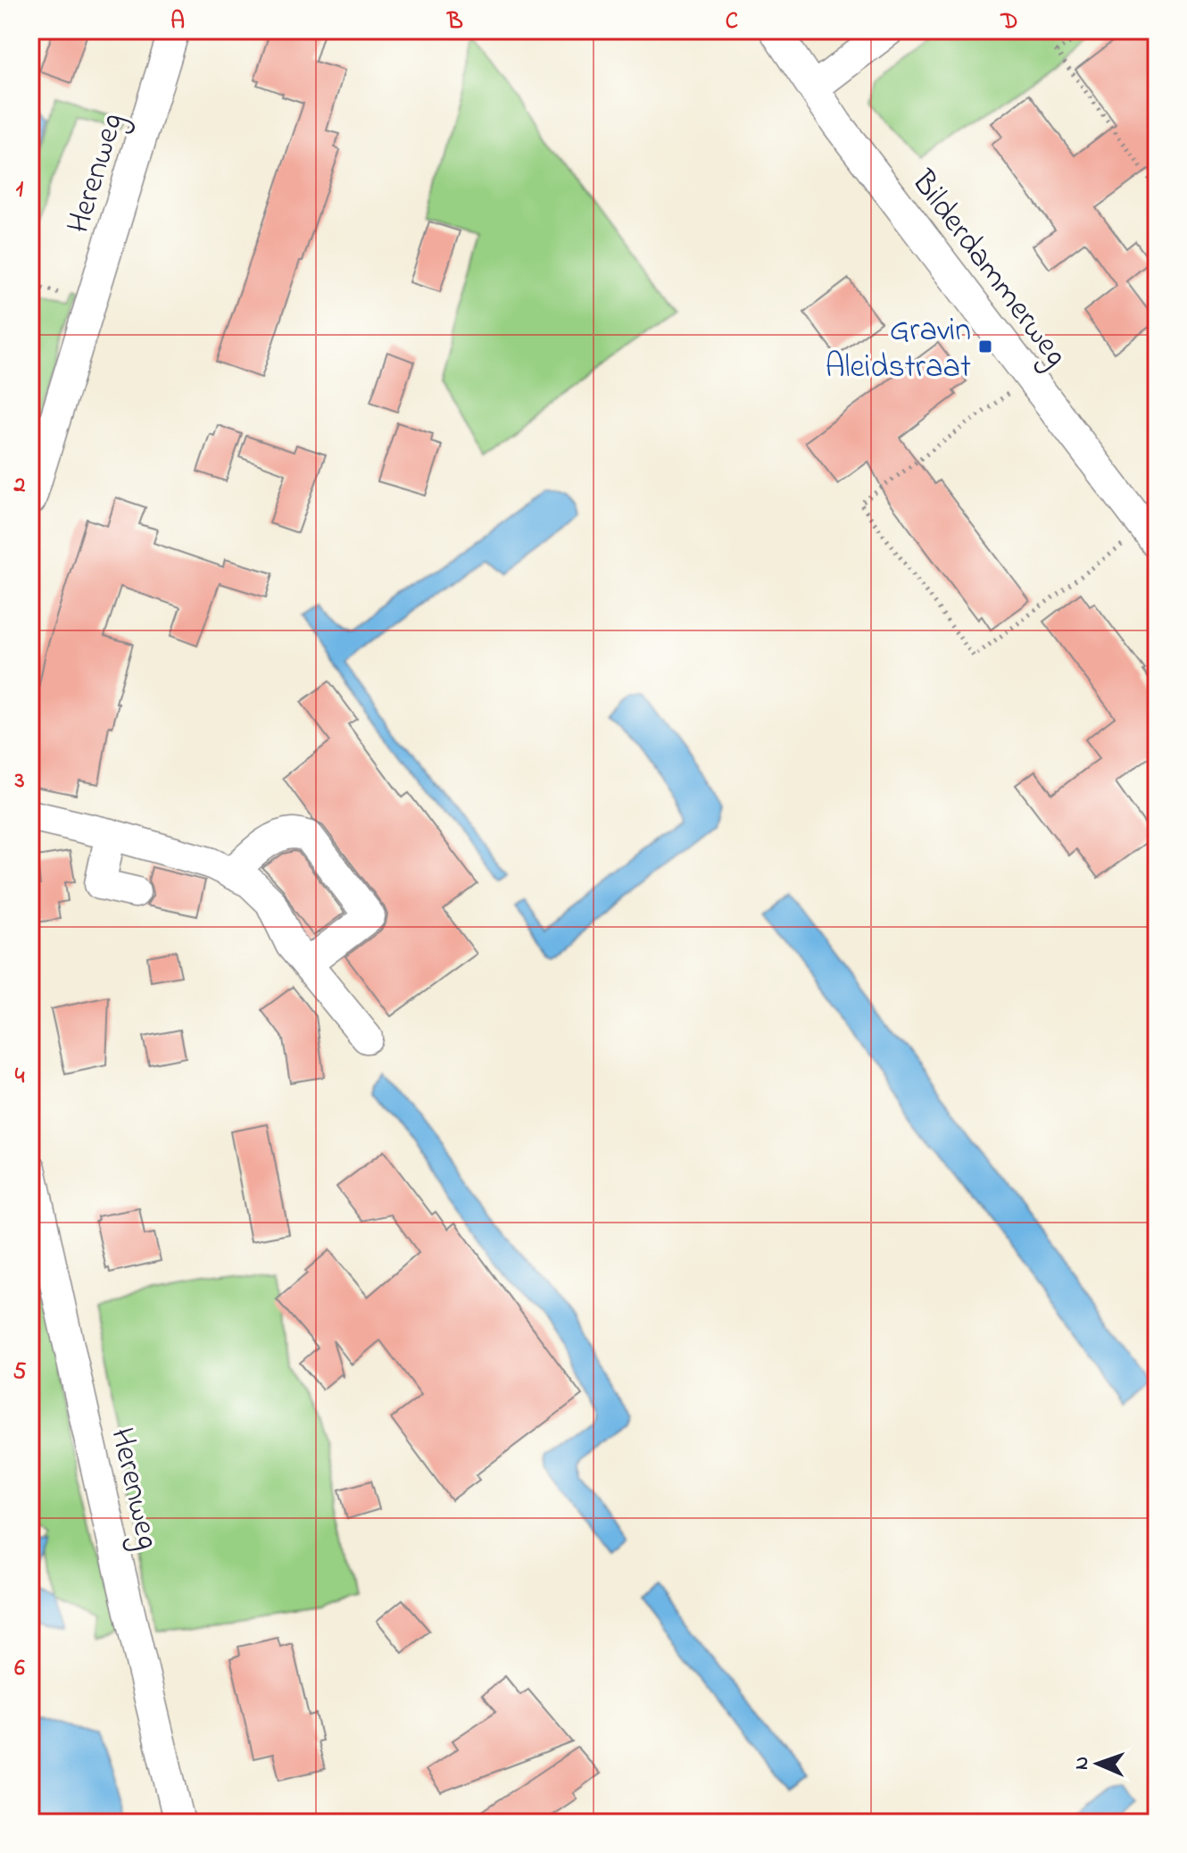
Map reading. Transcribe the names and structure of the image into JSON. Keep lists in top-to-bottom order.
{
  "streets": {
    "street": ["Herenweg", "Bilderdammerweg"]
  },
  "places": {
    "transit": ["Gravin Aleidstraat"]
  },
  "north": "left",
  "grid": {
    "columns": [
      "A",
      "B",
      "C",
      "D"
    ],
    "rows": [
      "1",
      "2",
      "3",
      "4",
      "5",
      "6"
    ]
  }
}
